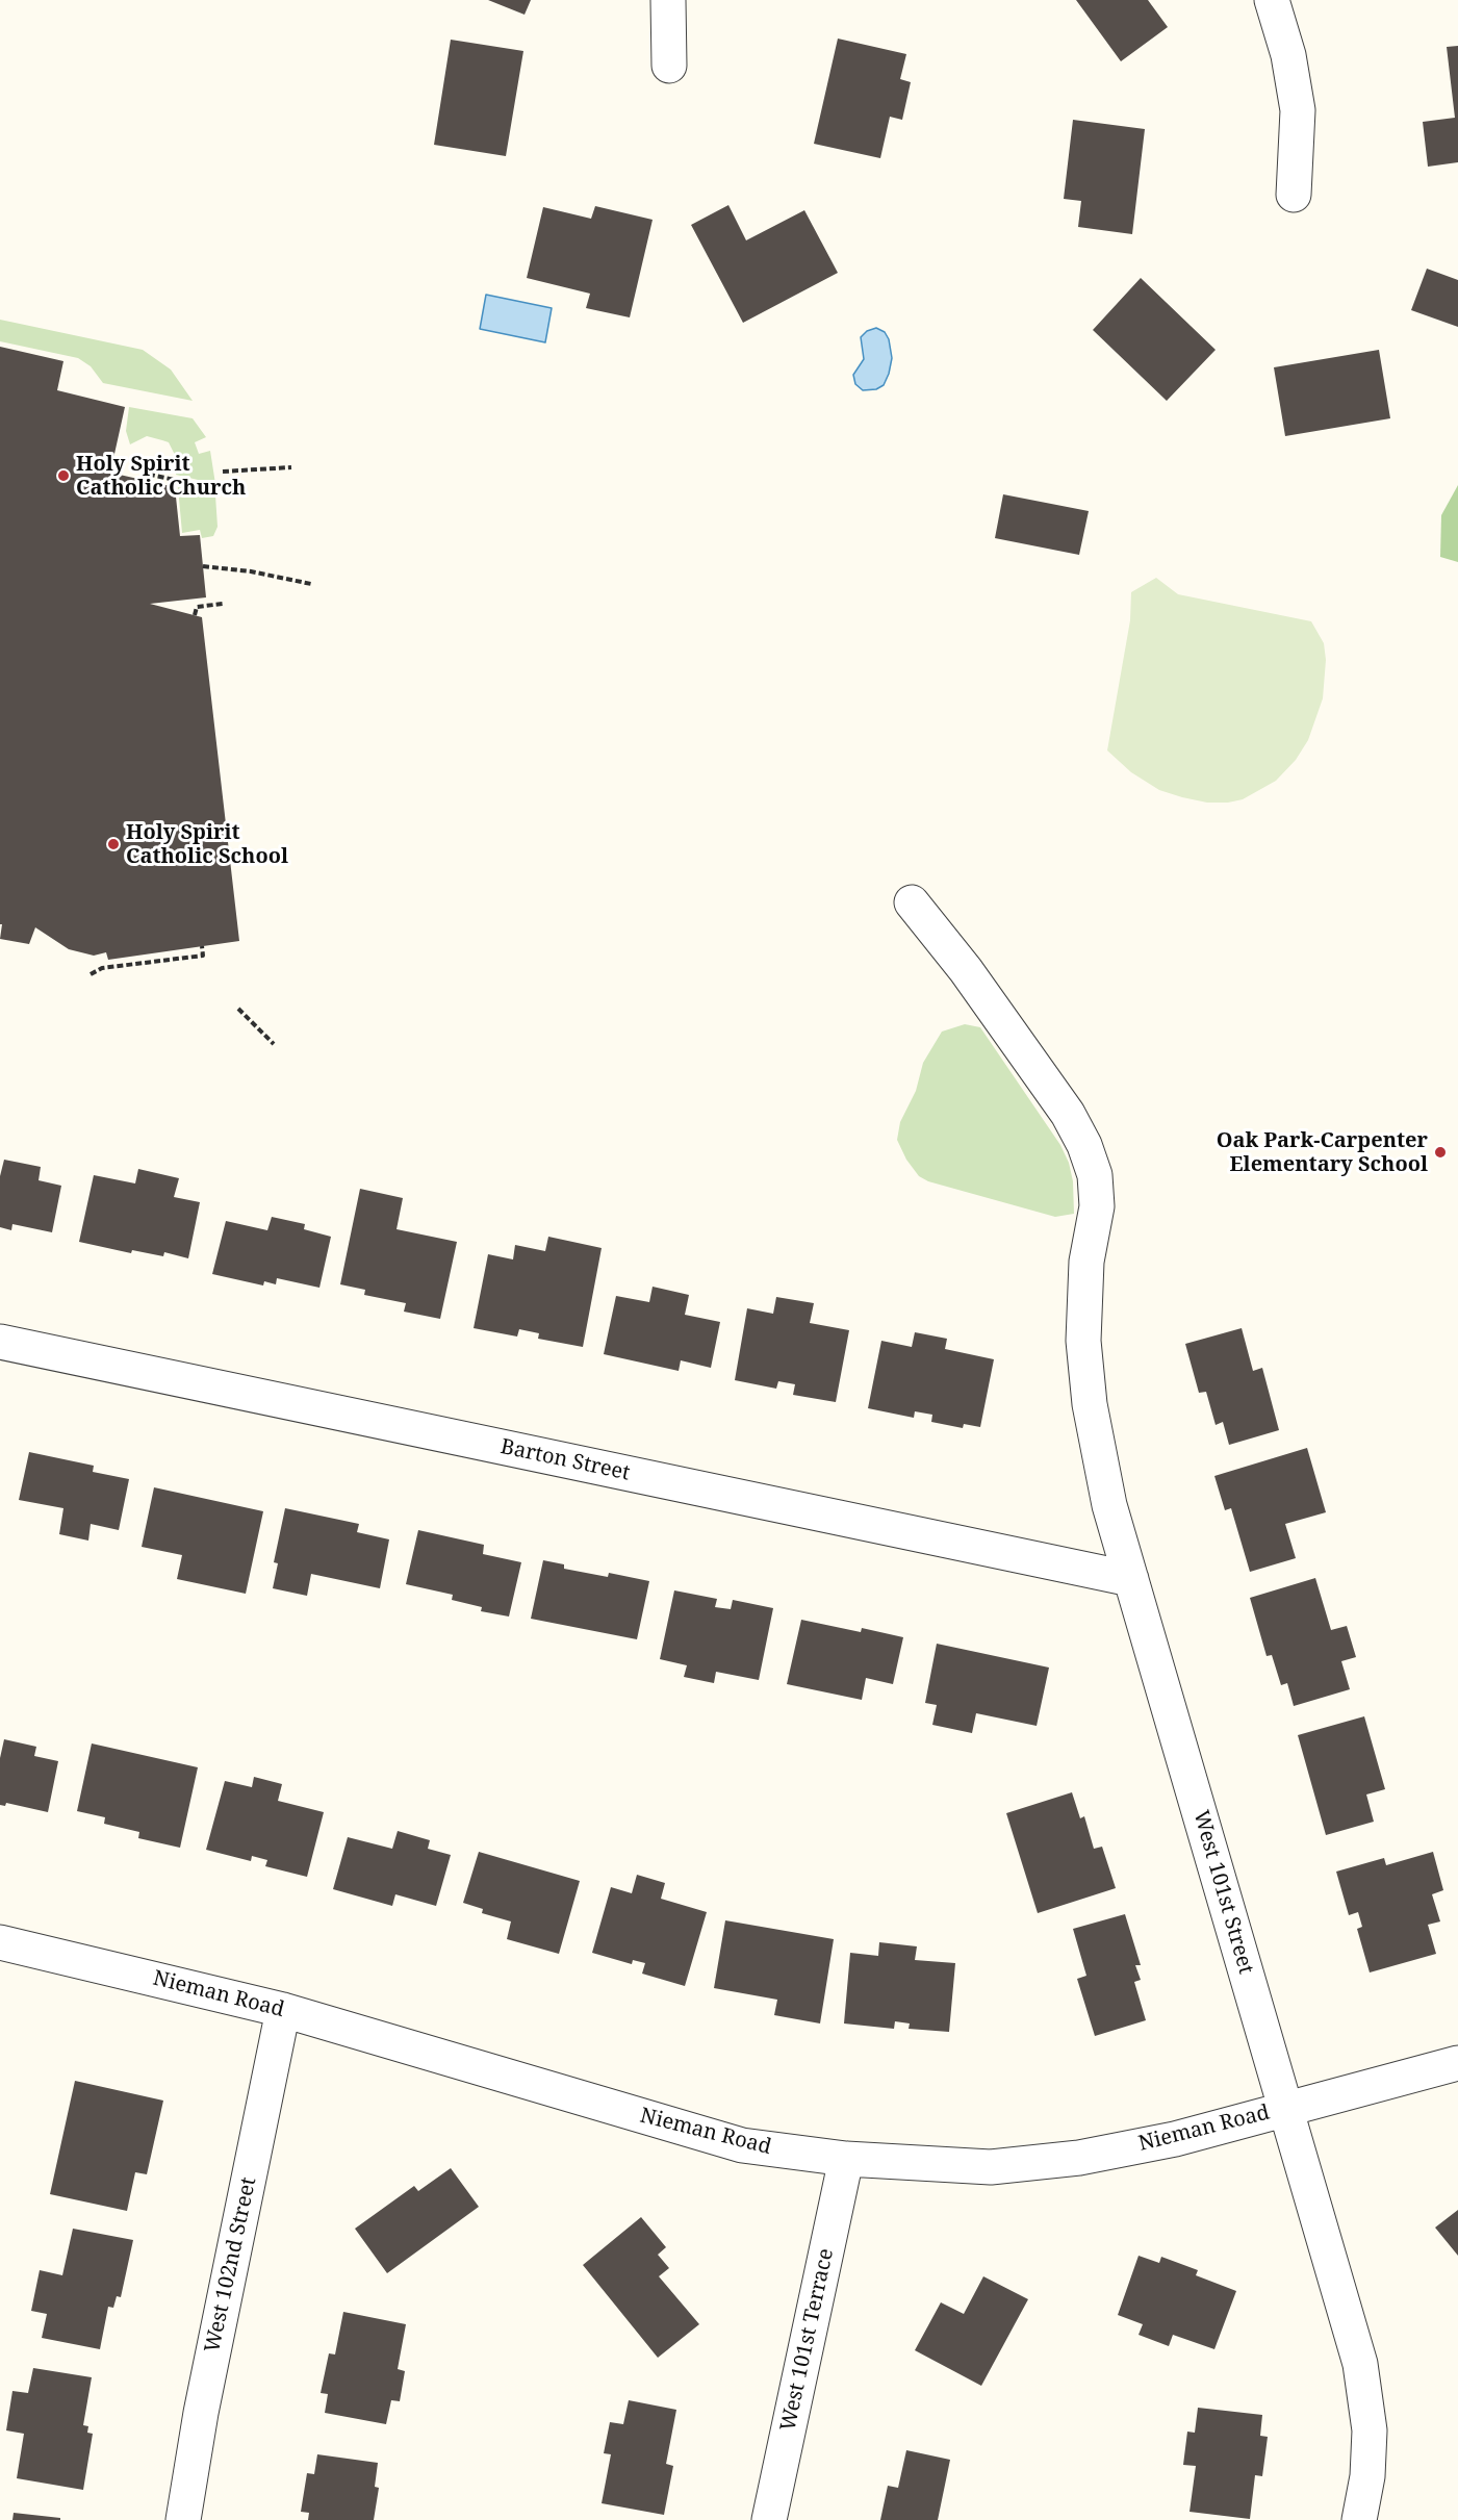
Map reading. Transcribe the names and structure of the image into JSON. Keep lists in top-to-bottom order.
{
  "streets": {
    "street": [
      "Barton Street",
      "West 101st Street",
      "Nieman Road",
      "West 102nd Street",
      "West 101st Terrace"
    ]
  },
  "crossings": [
    ["Barton Street", "West 101st Street"],
    ["West 101st Street", "Nieman Road"],
    ["Nieman Road", "West 102nd Street"],
    ["Nieman Road", "West 101st Terrace"]
  ],
  "places": ["Holy Spirit Catholic Church", "Holy Spirit Catholic School", "Oak Park-Carpenter Elementary School"]
}
